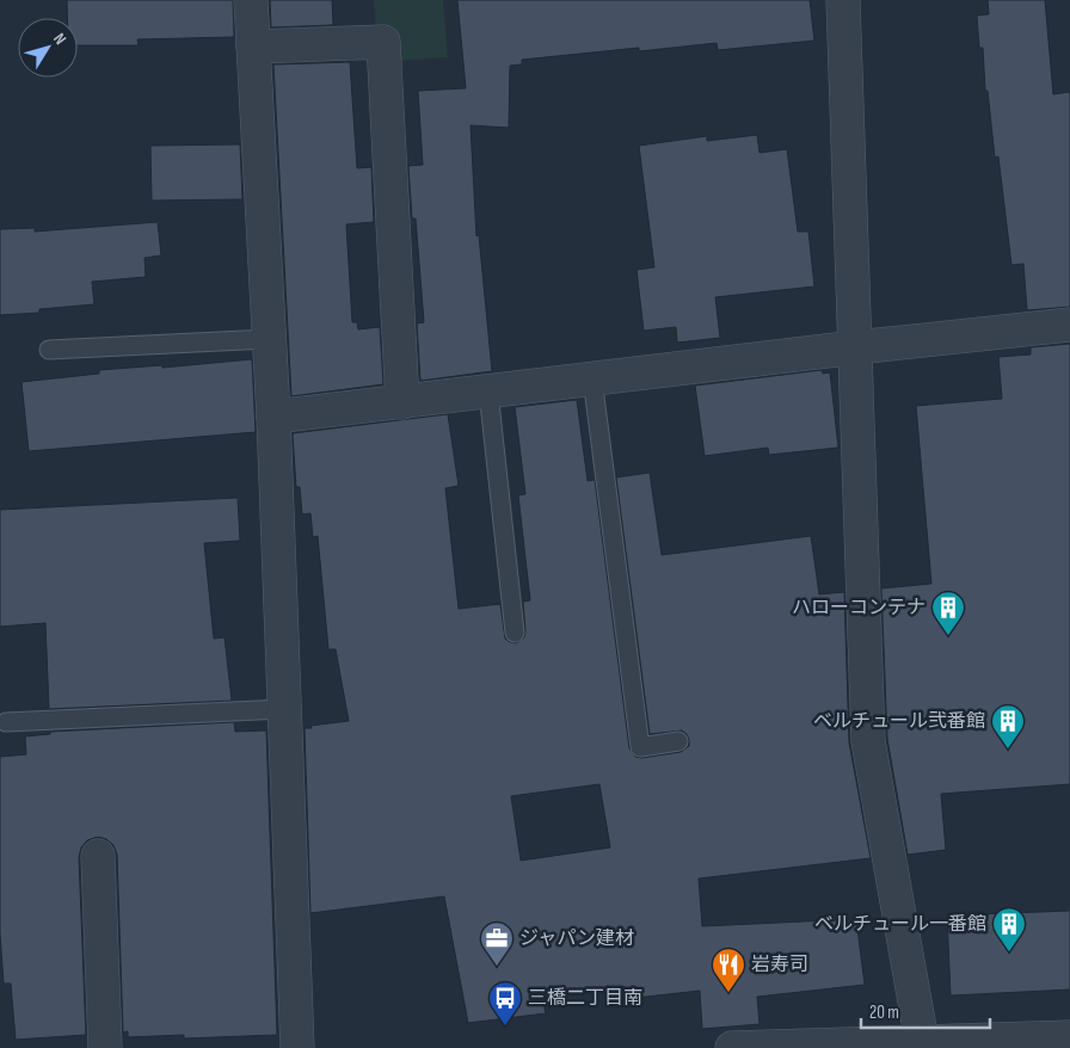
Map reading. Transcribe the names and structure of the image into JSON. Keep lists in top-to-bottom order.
{
  "places": {
    "building": ["ハローコンテナ", "ベルチュール弐番館", "ベルチュール一番館"],
    "office": ["ジャパン建材"],
    "restaurant": ["岩寿司"],
    "bus stop": ["三橋二丁目南"]
  },
  "scale_bar": "20 m",
  "north": "top right"
}
